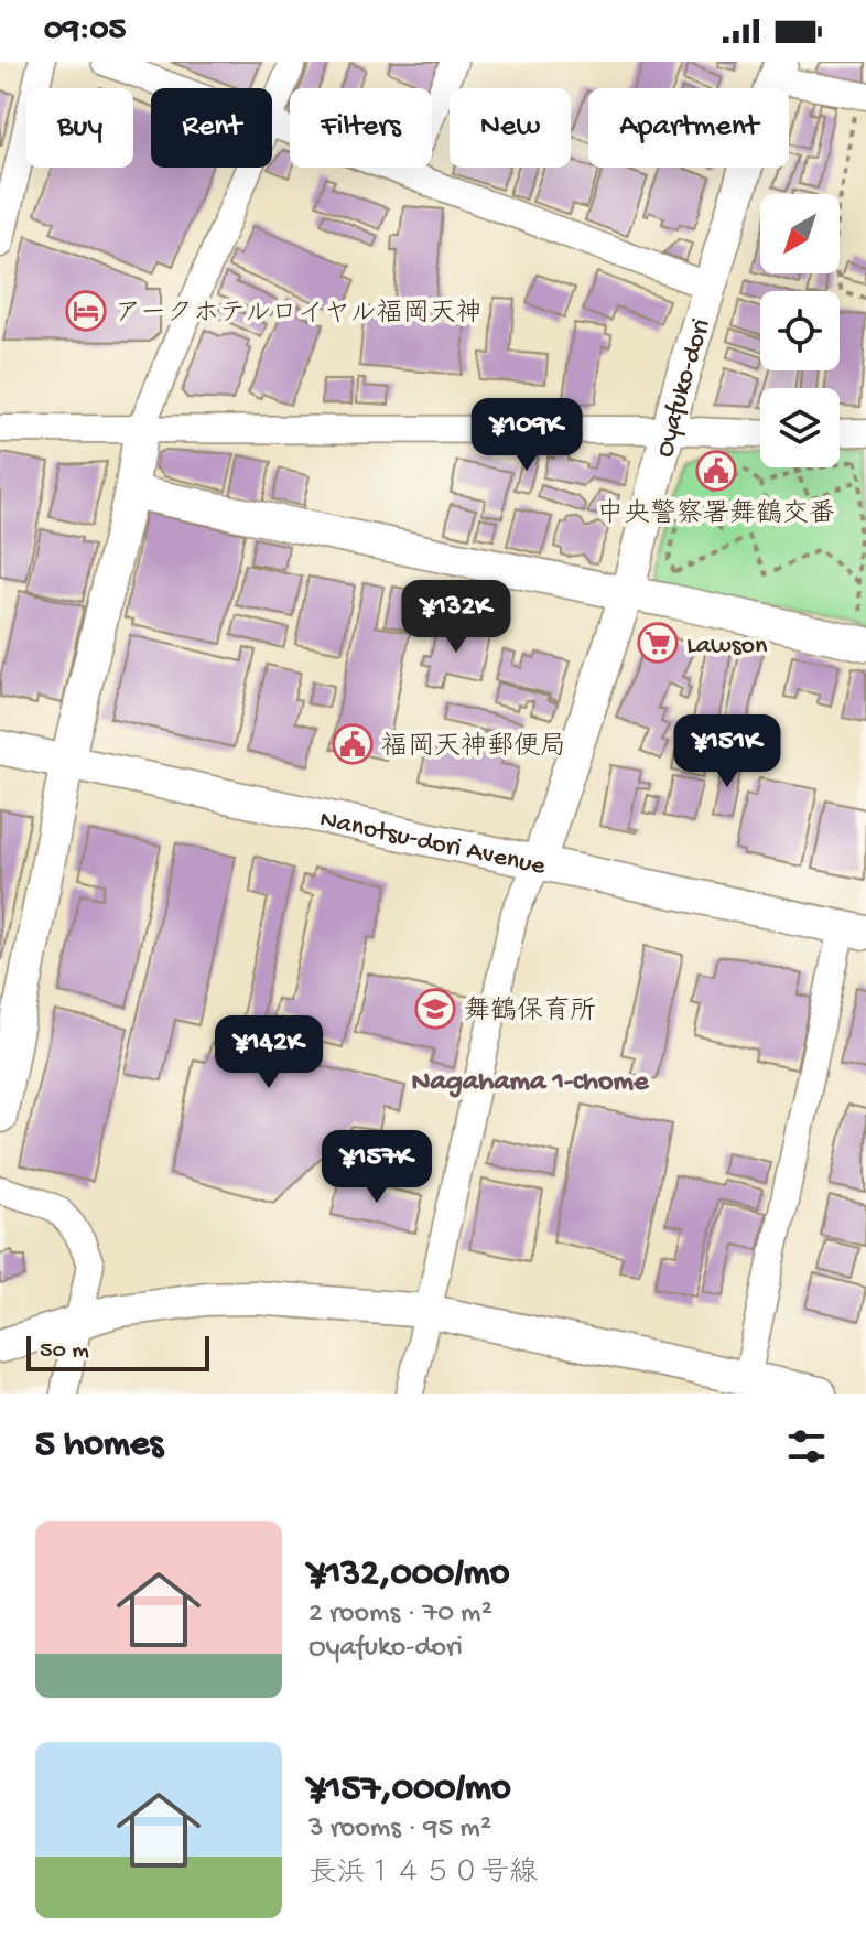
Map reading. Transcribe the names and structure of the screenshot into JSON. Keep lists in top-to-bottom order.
{
  "streets": {
    "street": ["Oyafuko-dori", "Nanotsu-dori Avenue"]
  },
  "crossings": [
    ["Oyafuko-dori", "Nanotsu-dori Avenue"]
  ],
  "districts": ["Nagahama 1-chome"],
  "places": {
    "hotel": ["アークホテルロイヤル福岡天神"],
    "public building": ["中央警察署舞鶴交番", "福岡天神郵便局"],
    "supermarket": ["Lawson"],
    "school or university": ["舞鶴保育所"]
  },
  "scale_bar": "50 m",
  "north": "bottom left",
  "page": {
    "status": "09:05",
    "chip": [
      "Buy",
      "Rent",
      "Filters",
      "New",
      "Apartment"
    ],
    "price": [
      "¥109K",
      "¥132K",
      "¥151K",
      "¥142K",
      "¥157K"
    ],
    "scale": "50 m",
    "heading": "5 homes",
    "list": [
      {
        "name": "¥132,000/mo",
        "note": "2 rooms · 70 m² · Oyafuko-dori"
      },
      {
        "name": "¥157,000/mo",
        "note": "3 rooms · 95 m² · 長浜１４５０号線"
      }
    ]
  }
}
